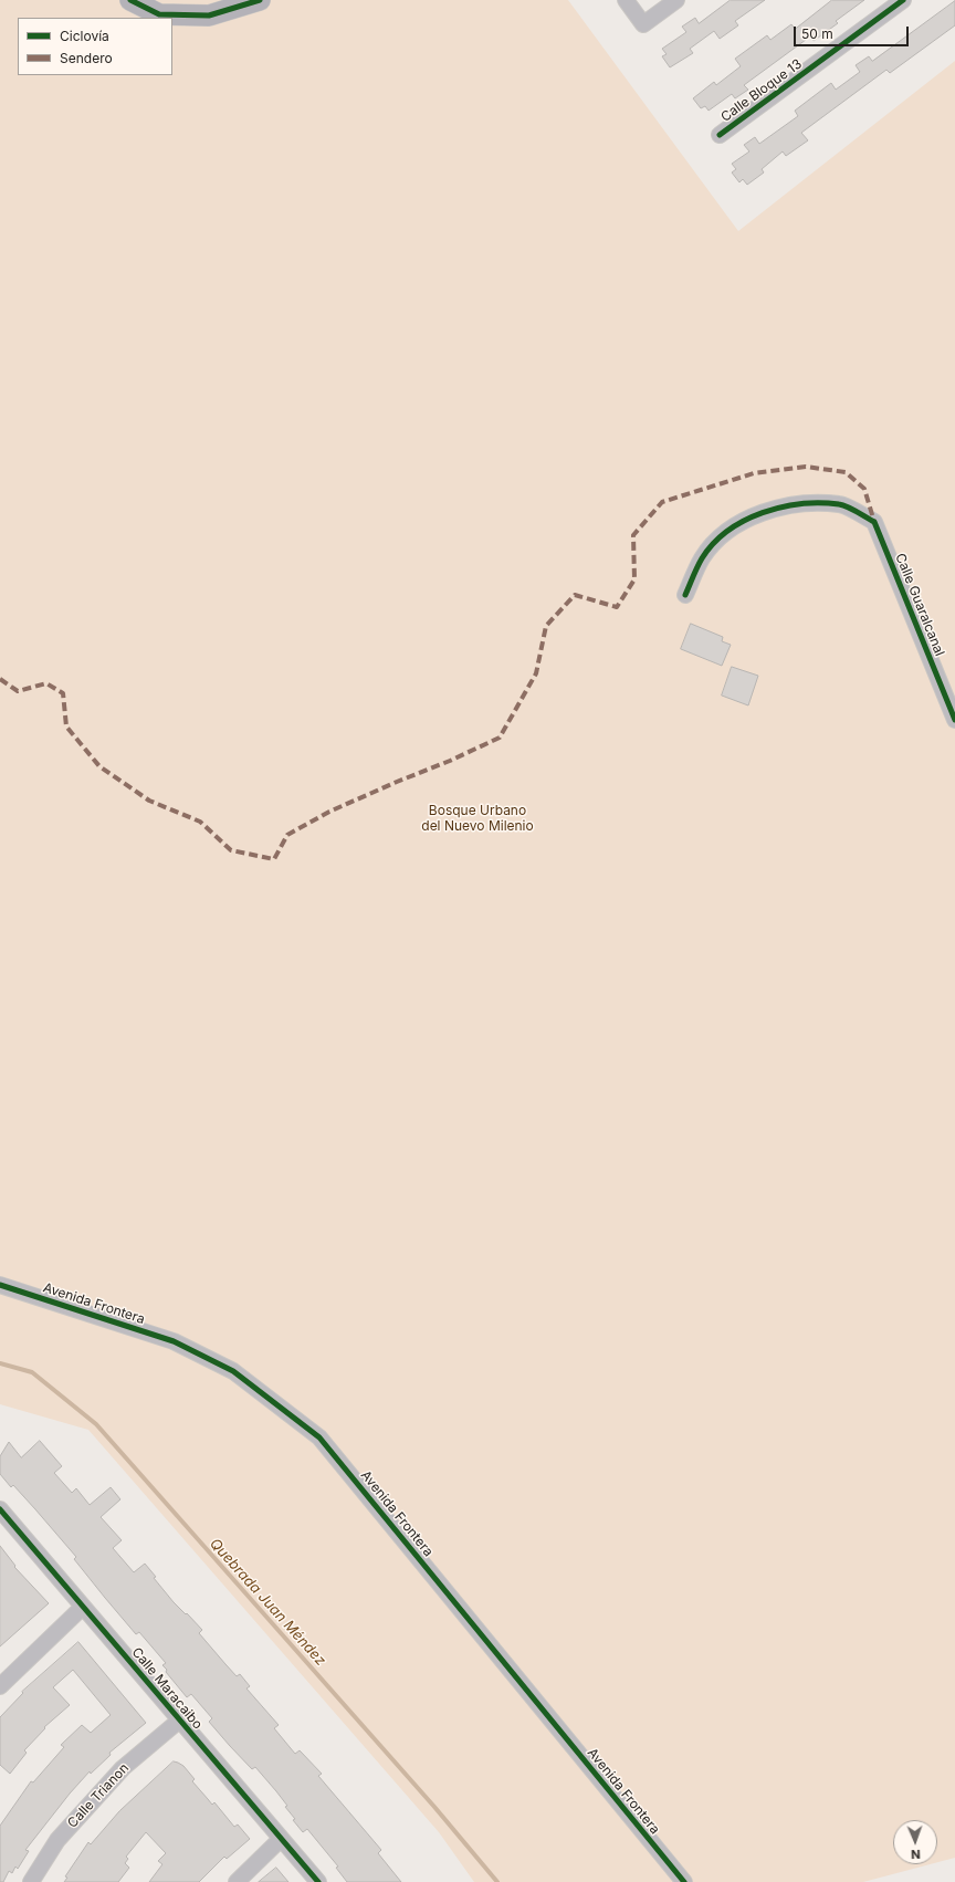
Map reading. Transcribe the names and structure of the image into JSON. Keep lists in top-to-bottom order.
{
  "streets": {
    "street": [
      "Calle Bloque 13",
      "Calle Guaralcanal",
      "Avenida Frontera",
      "Calle Maracaibo",
      "Calle Trianon"
    ]
  },
  "crossings": [
    ["Calle Maracaibo", "Calle Trianon"]
  ],
  "water": ["Quebrada Juan Méndez"],
  "parks": ["Bosque Urbano del Nuevo Milenio"],
  "legend": ["Ciclovía", "Sendero"],
  "scale_bar": "50 m",
  "north": "bottom"
}
